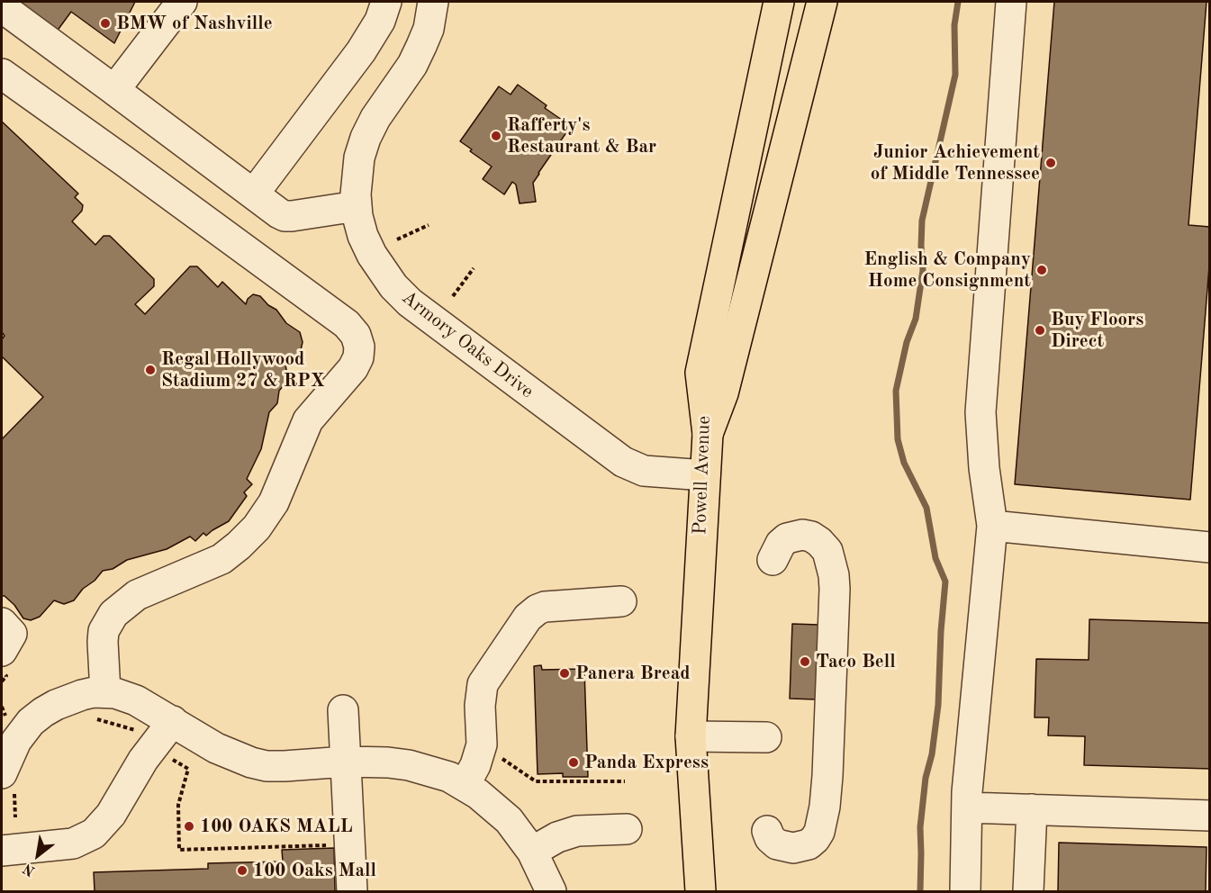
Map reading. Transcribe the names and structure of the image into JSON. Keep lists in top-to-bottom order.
{
  "streets": {
    "main road": ["Powell Avenue"],
    "street": ["Armory Oaks Drive"]
  },
  "crossings": [
    ["Armory Oaks Drive", "Powell Avenue"]
  ],
  "places": [
    "BMW of Nashville",
    "Rafferty's Restaurant & Bar",
    "Junior Achievement of Middle Tennessee",
    "English & Company Home Consignment",
    "Buy Floors Direct",
    "Regal Hollywood Stadium 27 & RPX",
    "Taco Bell",
    "Panera Bread",
    "Panda Express",
    "100 OAKS MALL",
    "100 Oaks Mall"
  ],
  "north": "bottom left"
}
